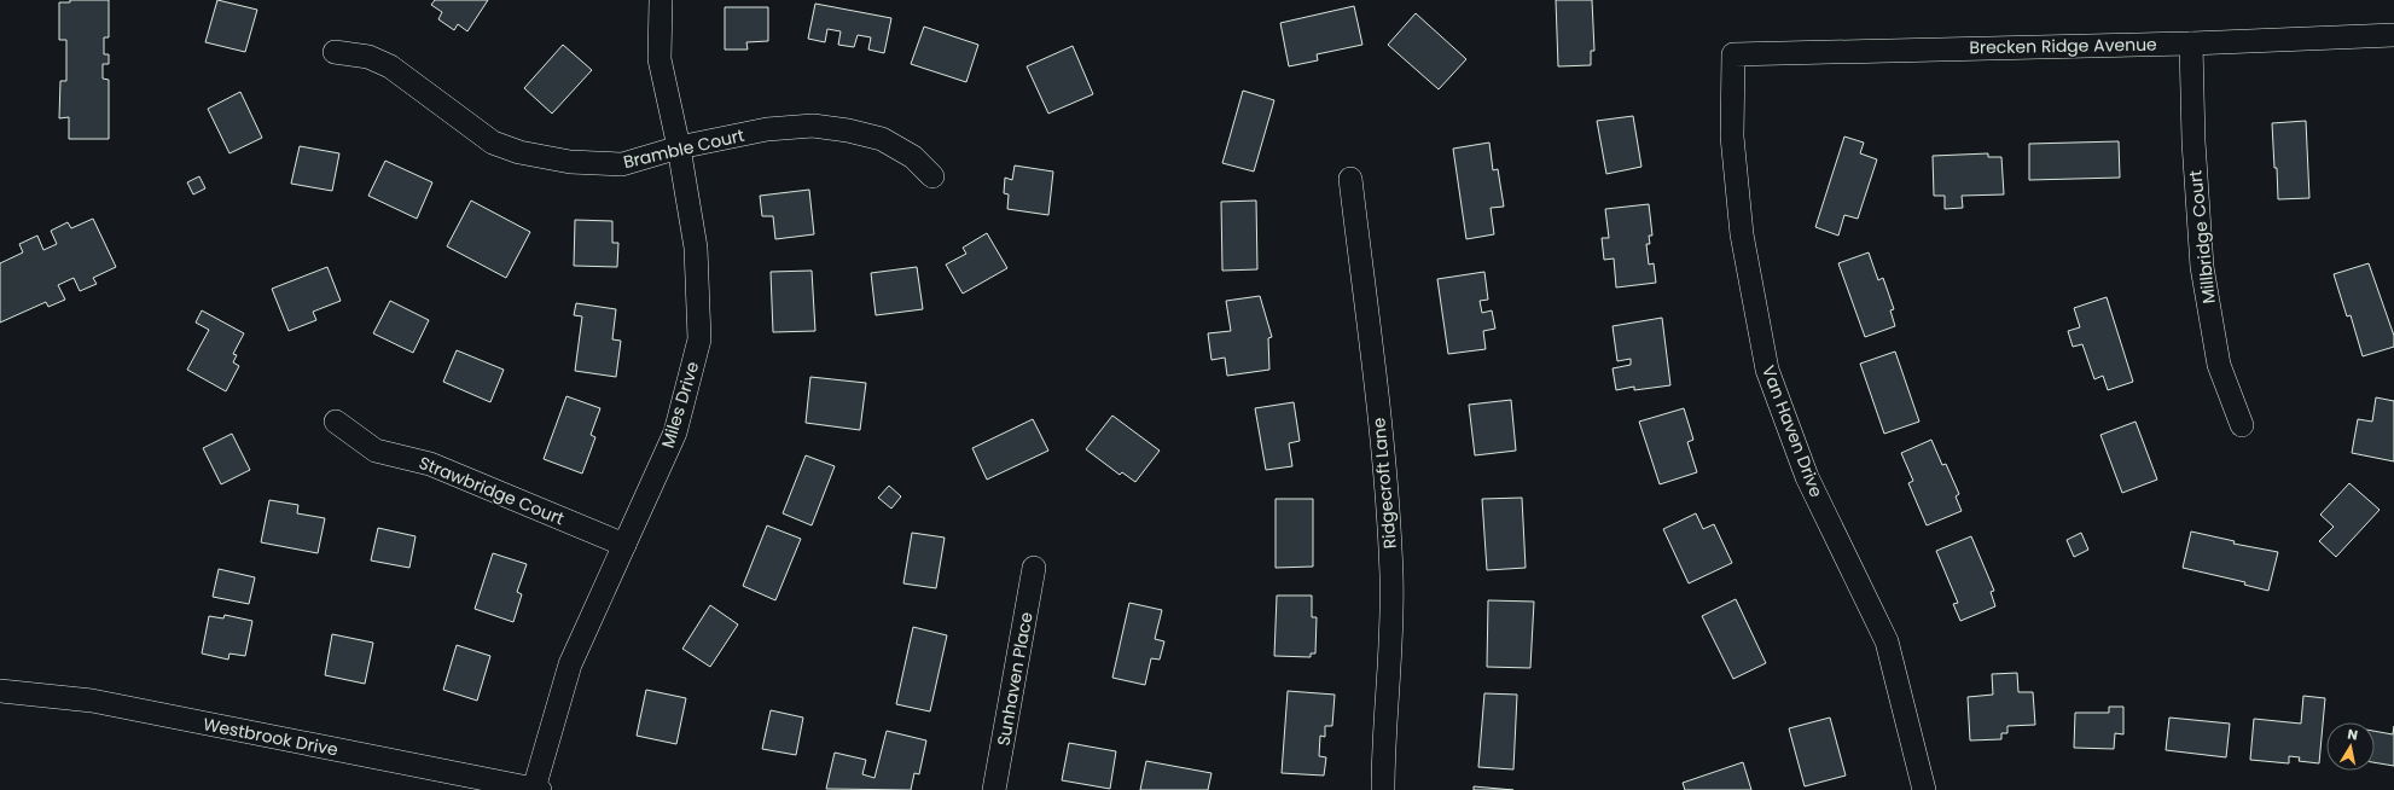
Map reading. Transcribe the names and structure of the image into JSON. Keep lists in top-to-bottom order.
{
  "streets": {
    "street": [
      "Brecken Ridge Avenue",
      "Bramble Court",
      "Millbridge Court",
      "Miles Drive",
      "Van Haven Drive",
      "Ridgecroft Lane",
      "Strawbridge Court",
      "Sunhaven Place",
      "Westbrook Drive"
    ]
  },
  "crossings": [
    ["Brecken Ridge Avenue", "Millbridge Court"],
    ["Brecken Ridge Avenue", "Van Haven Drive"],
    ["Bramble Court", "Miles Drive"],
    ["Miles Drive", "Strawbridge Court"],
    ["Miles Drive", "Westbrook Drive"]
  ],
  "north": "top"
}
